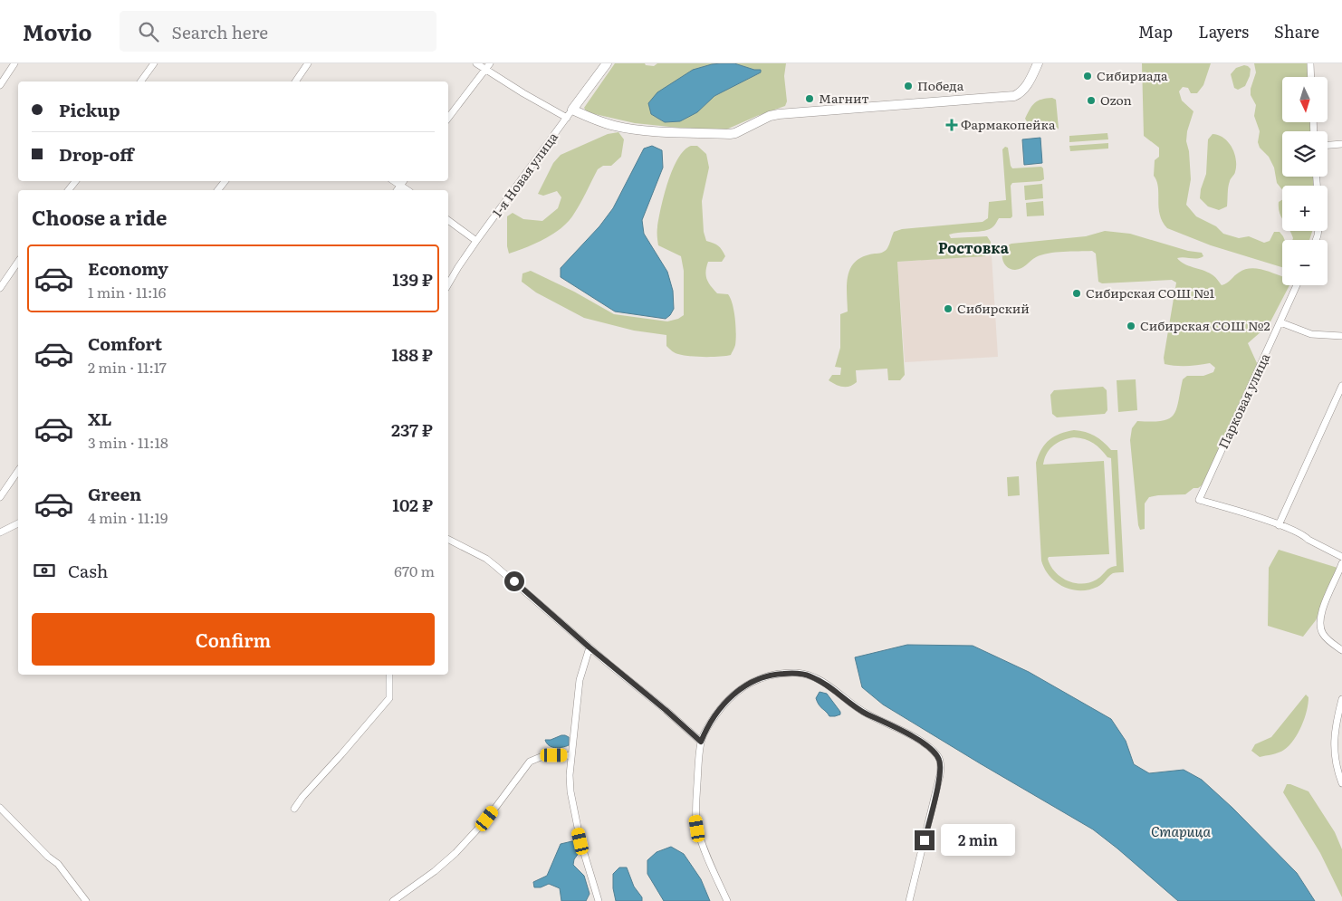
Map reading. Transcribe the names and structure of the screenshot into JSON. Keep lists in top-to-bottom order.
{
  "streets": {
    "street": ["1-я Новая улица", "Парковая улица"]
  },
  "districts": ["Ростовка"],
  "water": ["Старица"],
  "places": {
    "other": [
      "Сибириада",
      "Победа",
      "Магнит",
      "Ozon",
      "Сибирская СОШ №1",
      "Сибирский",
      "Сибирская СОШ №2"
    ],
    "health": ["Фармакопейка"]
  },
  "north": "bottom",
  "page": {
    "header": "Movio",
    "search": "Search here",
    "nav": ["Map", "Layers", "Share"],
    "map_buttons": ["+", "−"],
    "banner": ["Pickup", "Drop-off"],
    "heading": "Choose a ride",
    "list": [
      {
        "name": "Economy",
        "note": "1 min · 11:16",
        "value": "139 ₽"
      },
      {
        "name": "Comfort",
        "note": "2 min · 11:17",
        "value": "188 ₽"
      },
      {
        "name": "XL",
        "note": "3 min · 11:18",
        "value": "237 ₽"
      },
      {
        "name": "Green",
        "note": "4 min · 11:19",
        "value": "102 ₽"
      }
    ],
    "pay": ["Cash", "670 m"],
    "buttons": "Confirm",
    "bubble": "2 min"
  }
}
